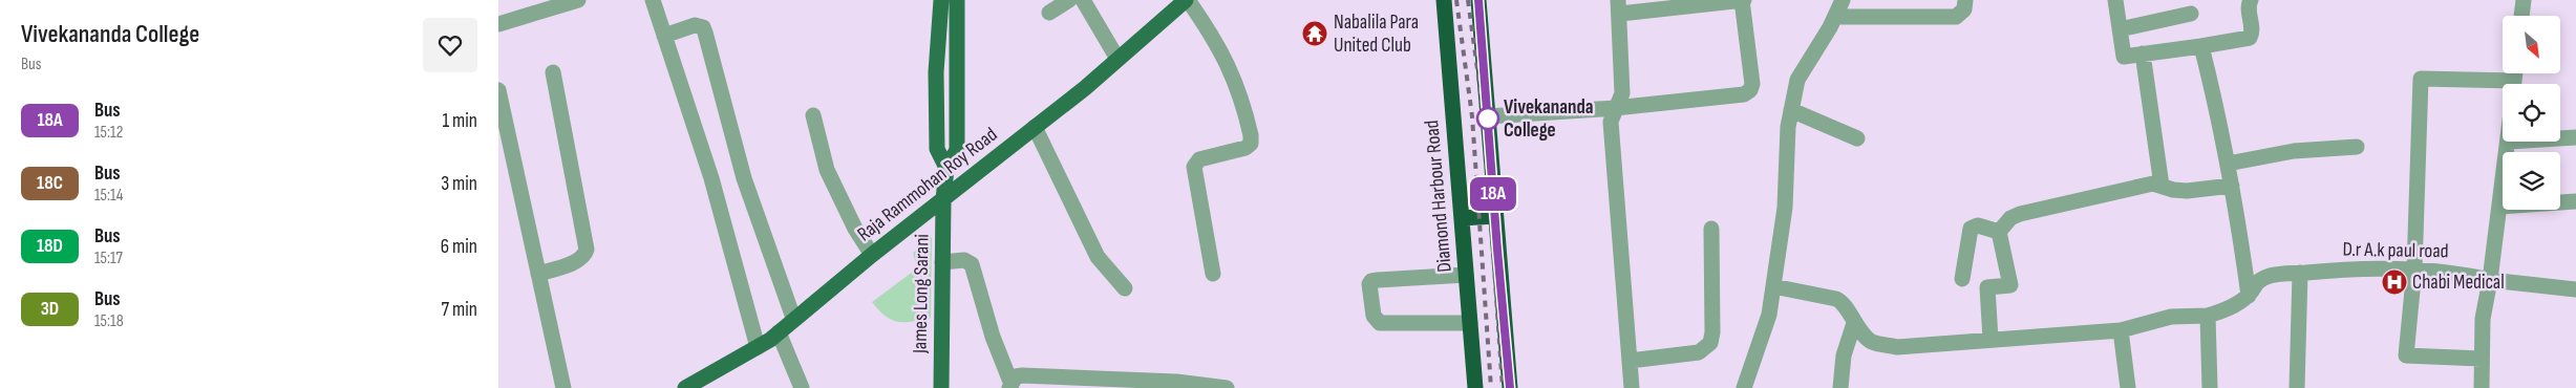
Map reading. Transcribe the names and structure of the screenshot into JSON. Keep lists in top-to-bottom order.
{
  "streets": {
    "highway": ["Diamond Harbour Road"],
    "main road": ["Raja Rammohan Roy Road", "James Long Sarani"],
    "street": ["D.r A.k paul road"]
  },
  "crossings": [
    ["Raja Rammohan Roy Road", "James Long Sarani"]
  ],
  "places": {
    "temple": ["Nabalila Para United Club"],
    "other": ["Vivekananda College"],
    "hospital": ["Chabi Medical"]
  },
  "lines": ["bus line 18A"],
  "north": "bottom right",
  "page": {
    "heading": ["Vivekananda College", "Bus"],
    "on_map": "18A",
    "list": [
      {
        "mark": "18A",
        "name": "Bus",
        "note": "15:12",
        "value": "1 min"
      },
      {
        "mark": "18C",
        "name": "Bus",
        "note": "15:14",
        "value": "3 min"
      },
      {
        "mark": "18D",
        "name": "Bus",
        "note": "15:17",
        "value": "6 min"
      },
      {
        "mark": "3D",
        "name": "Bus",
        "note": "15:18",
        "value": "7 min"
      }
    ]
  }
}
